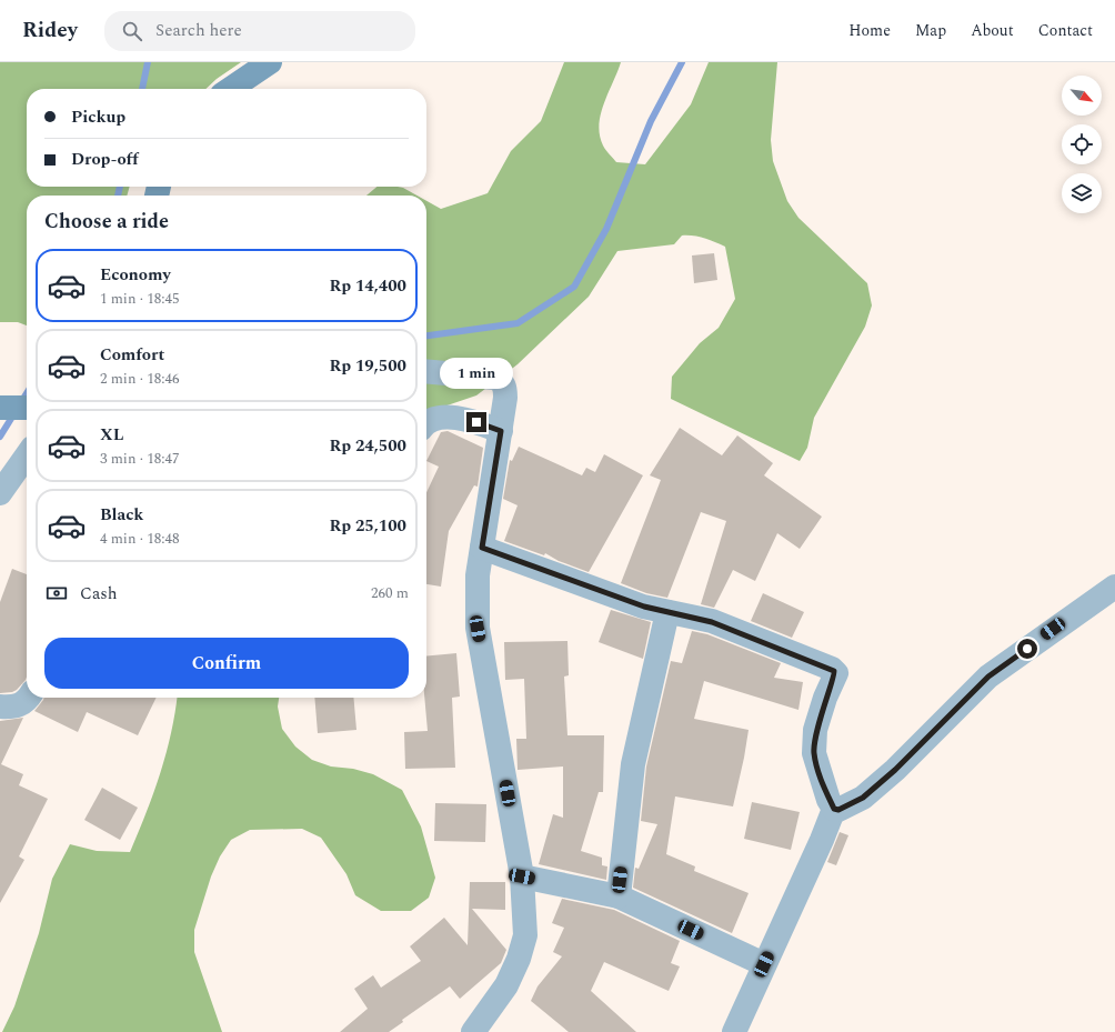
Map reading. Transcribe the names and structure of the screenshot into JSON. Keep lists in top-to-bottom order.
{
  "north": "bottom right",
  "page": {
    "header": "Ridey",
    "search": "Search here",
    "nav": [
      "Home",
      "Map",
      "About",
      "Contact"
    ],
    "banner": ["Pickup", "Drop-off"],
    "heading": "Choose a ride",
    "list": [
      {
        "name": "Economy",
        "note": "1 min · 18:45",
        "value": "Rp 14,400"
      },
      {
        "name": "Comfort",
        "note": "2 min · 18:46",
        "value": "Rp 19,500"
      },
      {
        "name": "XL",
        "note": "3 min · 18:47",
        "value": "Rp 24,500"
      },
      {
        "name": "Black",
        "note": "4 min · 18:48",
        "value": "Rp 25,100"
      }
    ],
    "bubble": "1 min",
    "pay": ["Cash", "260 m"],
    "buttons": "Confirm"
  }
}
